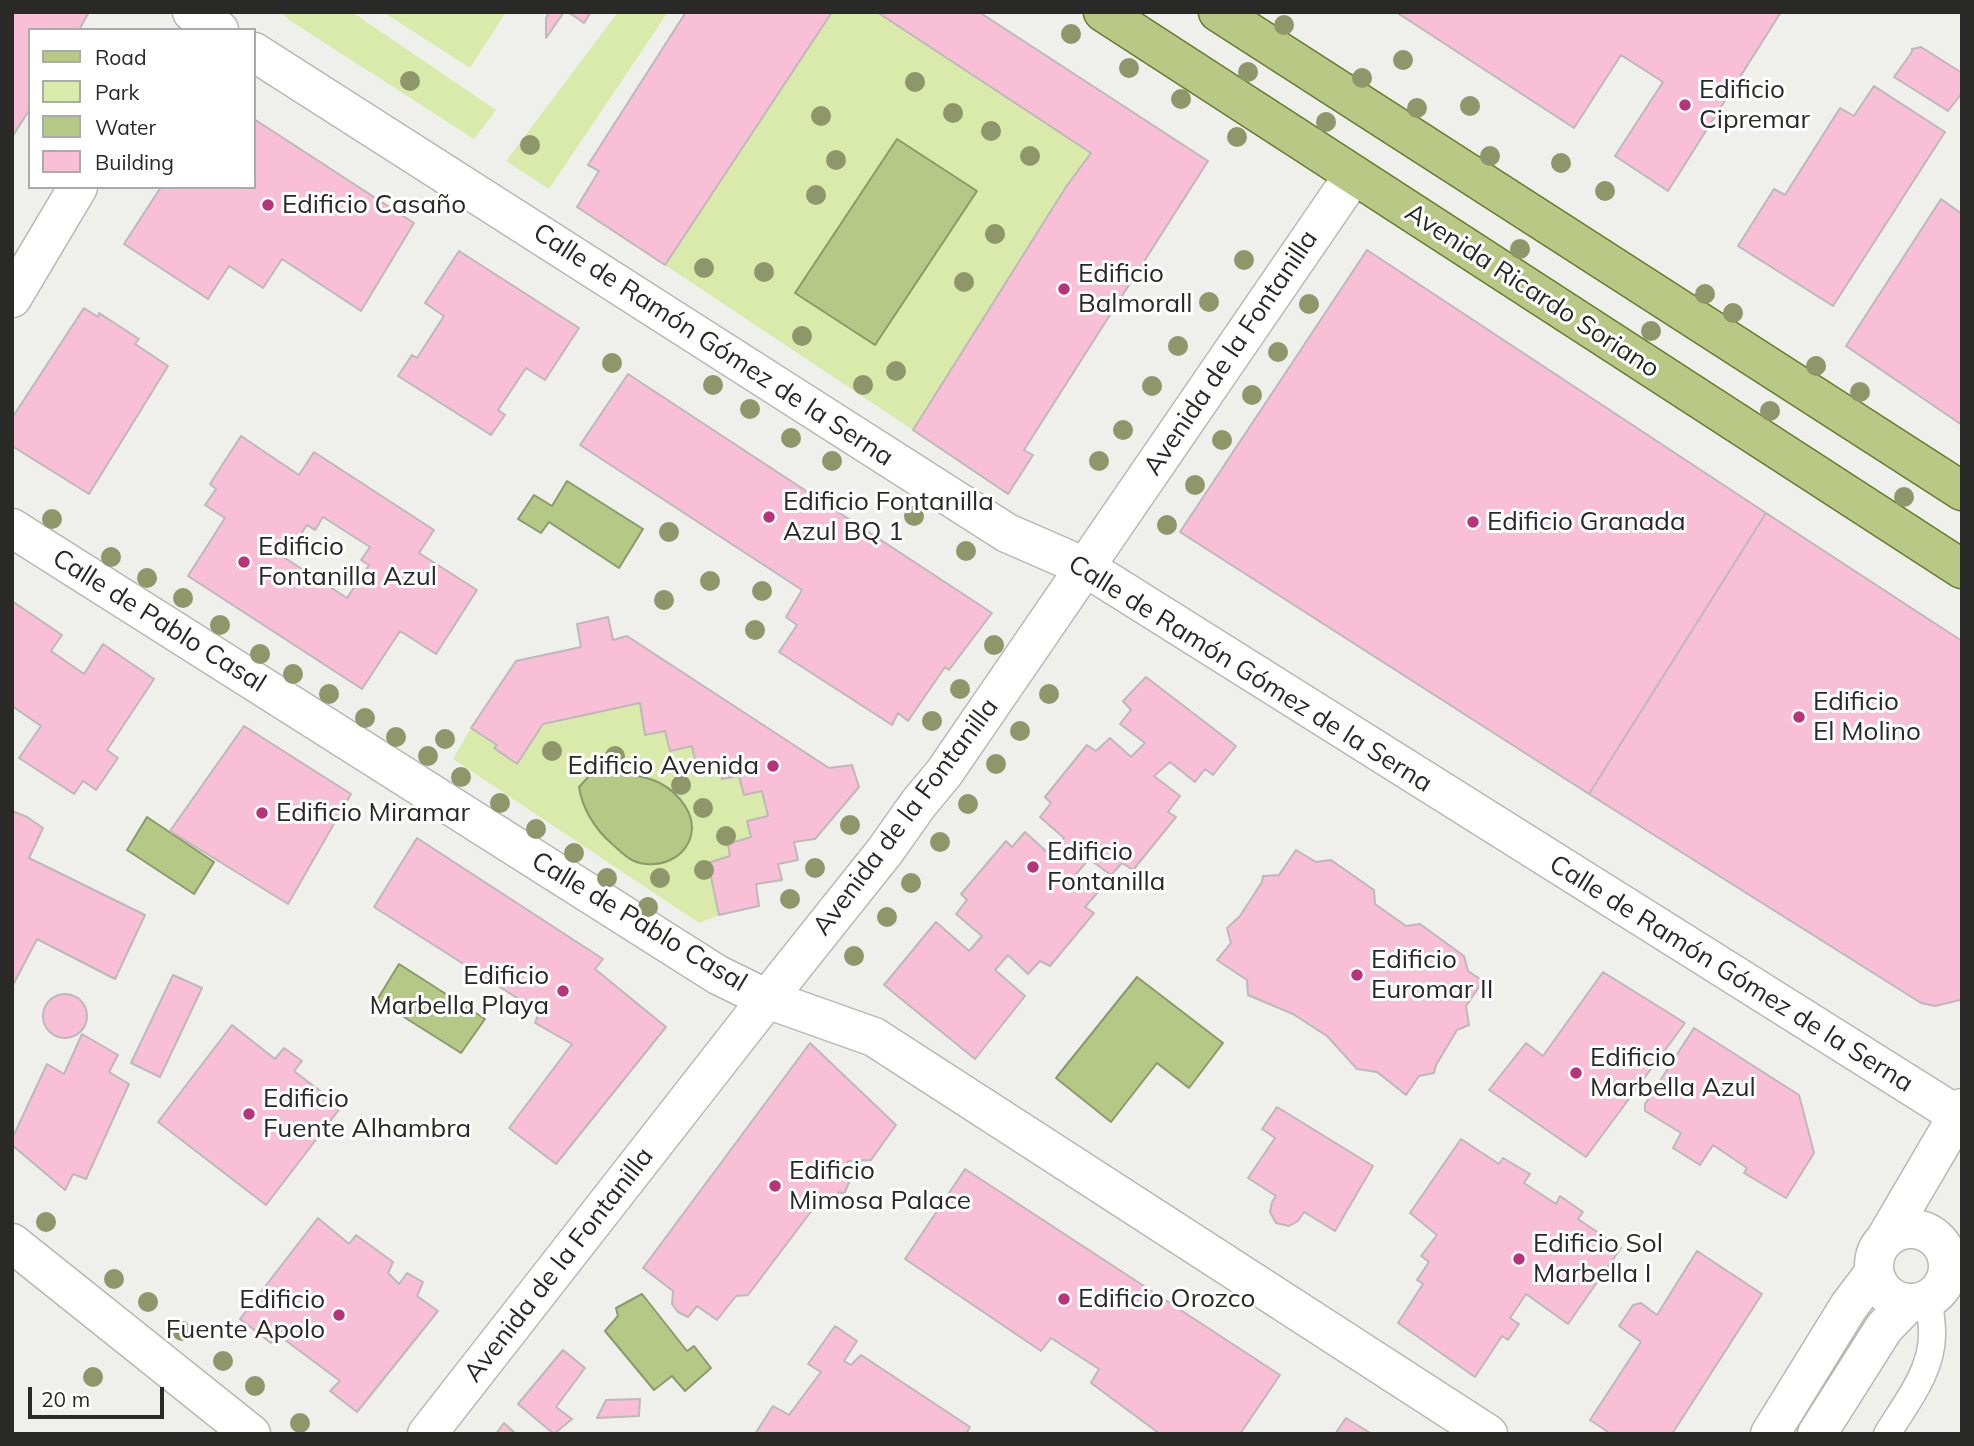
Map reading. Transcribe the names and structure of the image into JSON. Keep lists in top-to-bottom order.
{
  "streets": {
    "main road": ["Avenida Ricardo Soriano"],
    "street": ["Calle de Ramón Gómez de la Serna", "Avenida de la Fontanilla", "Calle de Pablo Casal"]
  },
  "crossings": [
    ["Avenida Ricardo Soriano", "Avenida de la Fontanilla"],
    ["Calle de Ramón Gómez de la Serna", "Avenida de la Fontanilla"],
    ["Avenida de la Fontanilla", "Calle de Pablo Casal"]
  ],
  "places": [
    "Edificio Cipremar",
    "Edificio Casaño",
    "Edificio Balmorall",
    "Edificio Fontanilla Azul BQ 1",
    "Edificio Granada",
    "Edificio Fontanilla Azul",
    "Edificio El Molino",
    "Edificio Avenida",
    "Edificio Miramar",
    "Edificio Fontanilla",
    "Edificio Euromar II",
    "Edificio Marbella Playa",
    "Edificio Marbella Azul",
    "Edificio Fuente Alhambra",
    "Edificio Mimosa Palace",
    "Edificio Sol Marbella I",
    "Edificio Orozco",
    "Edificio Fuente Apolo"
  ],
  "legend": [
    "Road",
    "Park",
    "Water",
    "Building"
  ],
  "scale_bar": "20 m"
}
